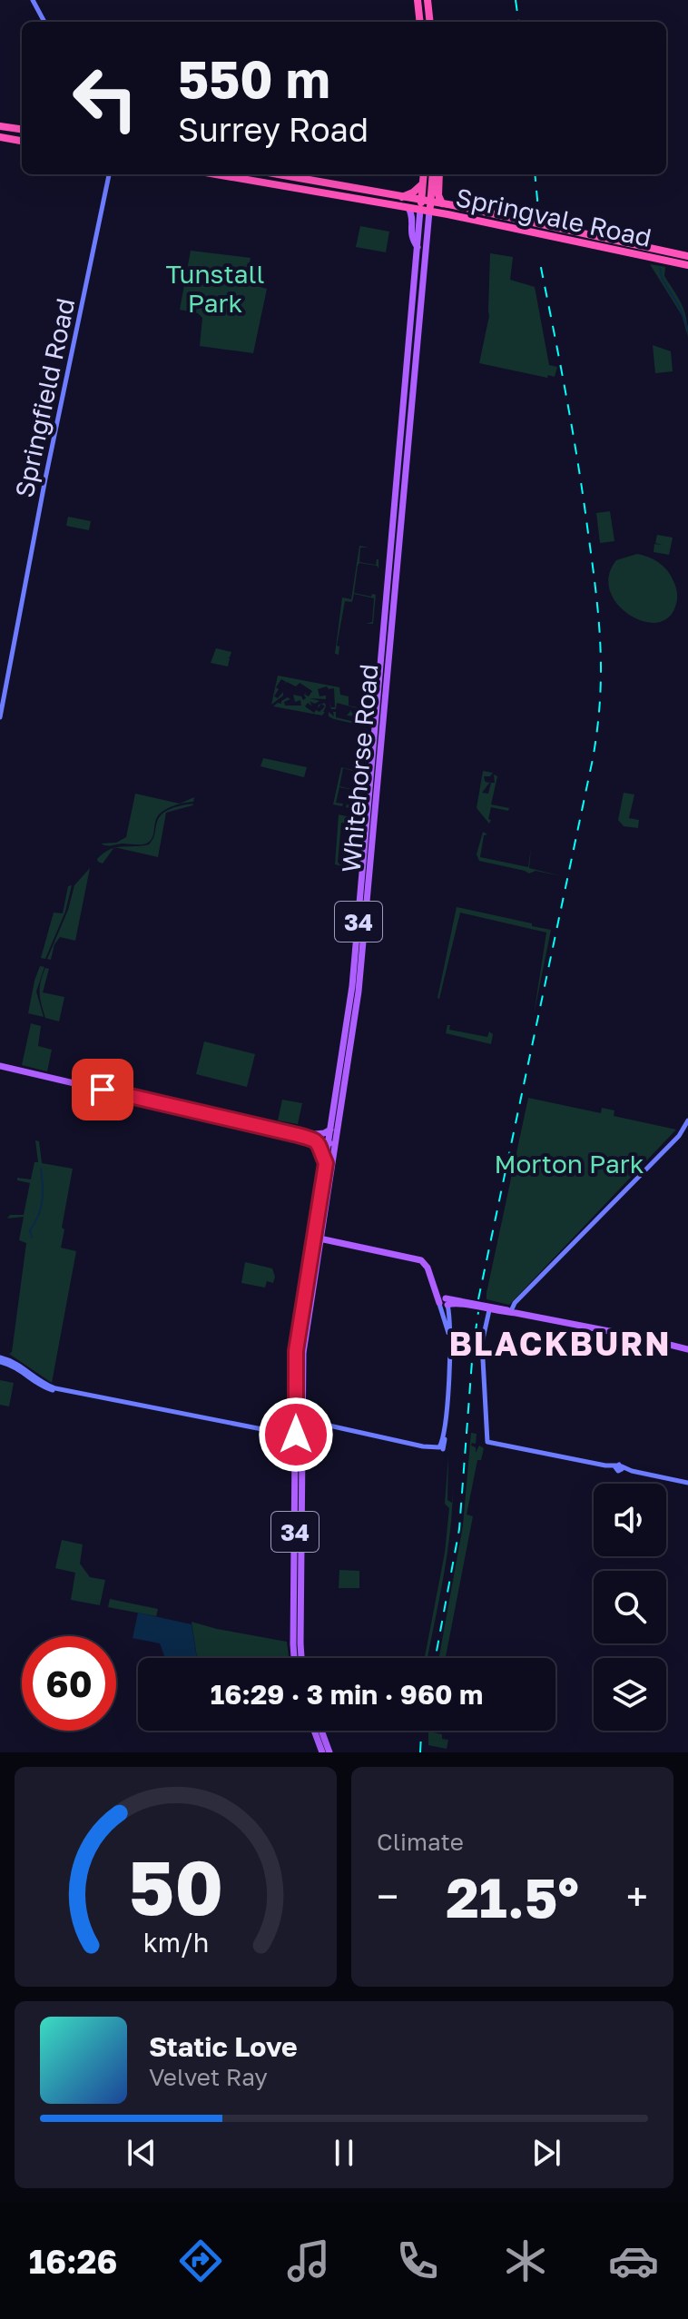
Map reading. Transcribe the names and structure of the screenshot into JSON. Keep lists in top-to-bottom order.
{
  "streets": {
    "highway": ["Springvale Road", "Whitehorse Road", "34"],
    "main road": ["Springfield Road"]
  },
  "crossings": [
    ["Springvale Road", "Whitehorse Road"]
  ],
  "districts": ["BLACKBURN"],
  "parks": ["Tunstall Park", "Morton Park"],
  "page": {
    "turn": ["550 m", "Surrey Road"],
    "limit": "60",
    "trip": "16:29 · 3 min · 960 m",
    "tile": "Climate",
    "heat": ["−", "21.5°", "+"],
    "song": ["Static Love", "Velvet Ray"],
    "tabs": "16:26",
    "gauge": ["50", "km/h"]
  }
}
